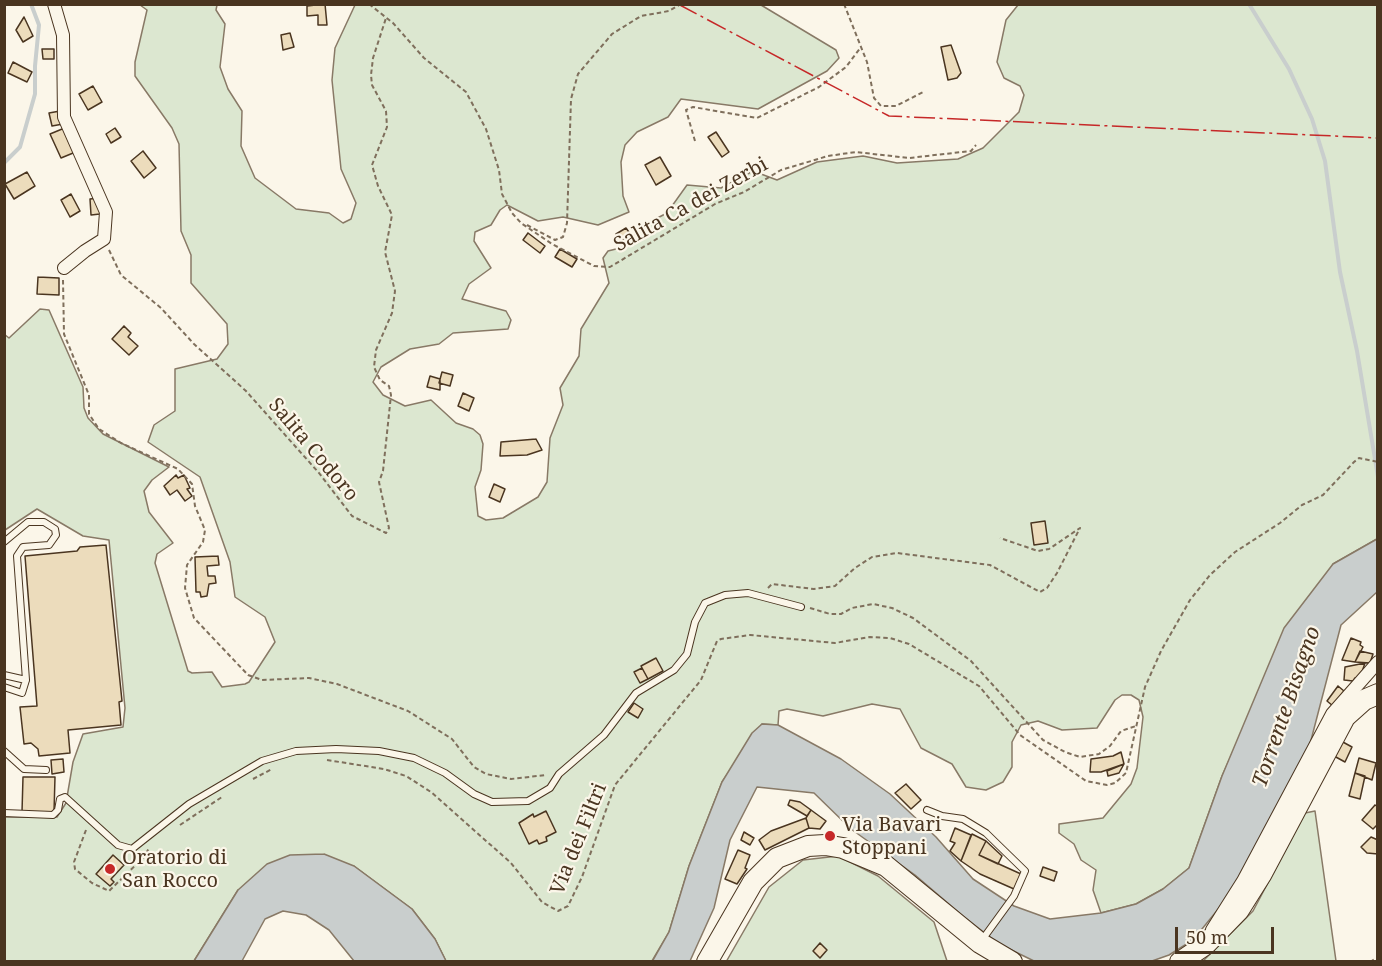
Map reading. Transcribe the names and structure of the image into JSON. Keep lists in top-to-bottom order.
{
  "streets": {
    "path": ["Salita Ca dei Zerbi", "Salita Codoro", "Via dei Filtri"]
  },
  "crossings": [
    ["Salita Ca dei Zerbi", "Salita Codoro"]
  ],
  "water": ["Torrente Bisagno"],
  "places": ["Via Bavari Stoppani", "Oratorio di San Rocco"],
  "scale_bar": "50 m"
}
